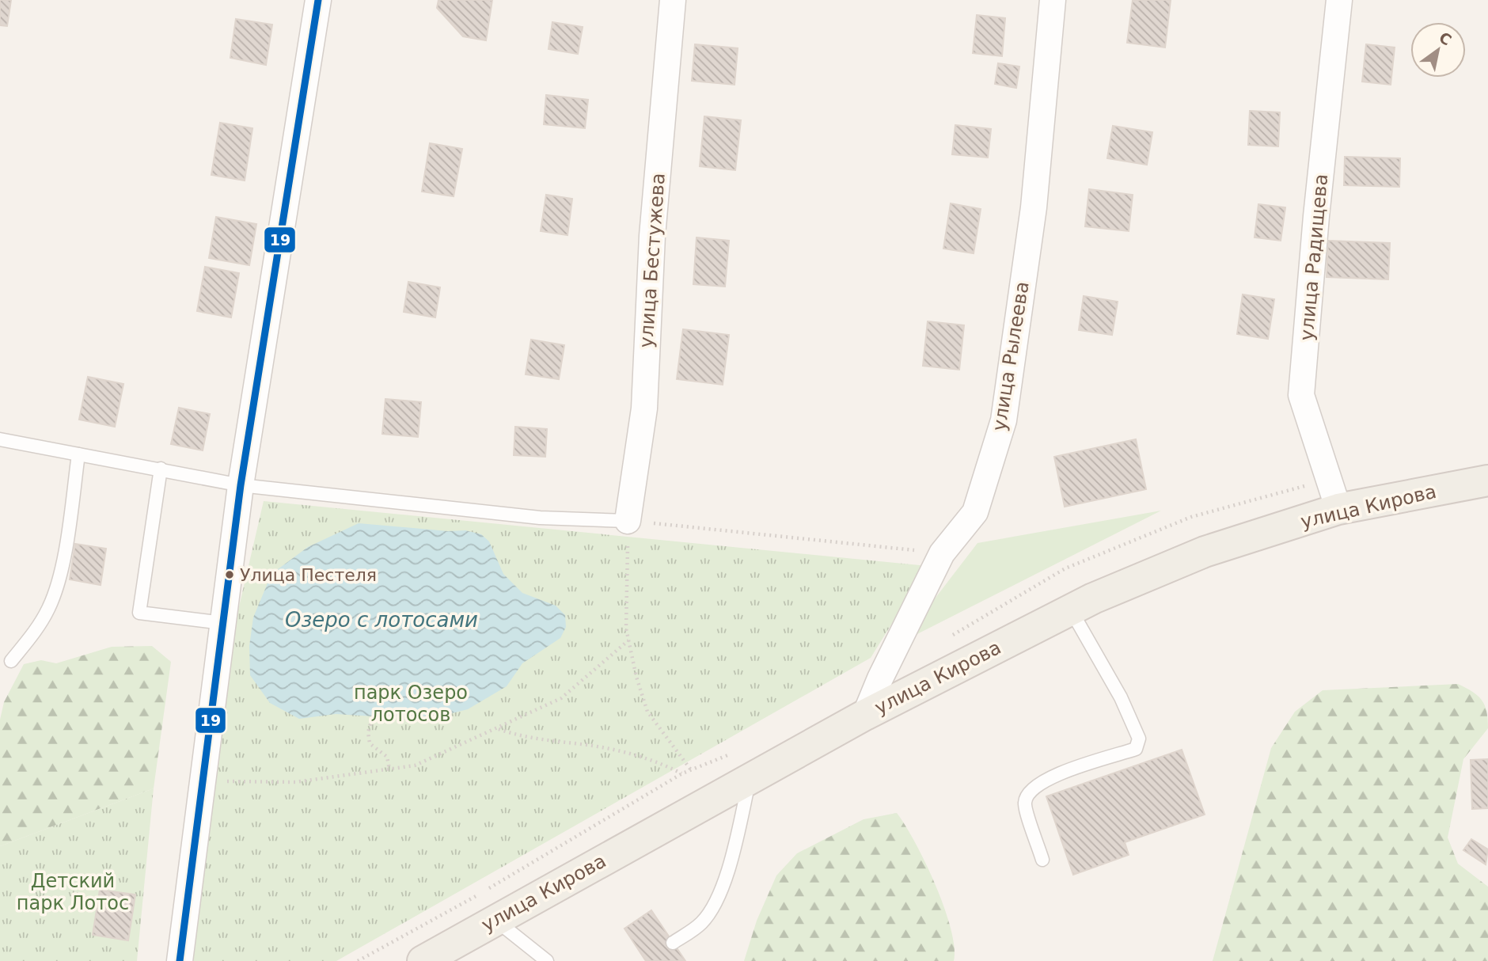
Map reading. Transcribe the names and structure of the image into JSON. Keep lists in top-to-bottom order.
{
  "streets": {
    "main road": ["улица Кирова"],
    "street": ["улица Радищева", "улица Бестужева", "улица Рылеева"]
  },
  "crossings": [
    ["улица Радищева", "улица Кирова"],
    ["улица Рылеева", "улица Кирова"]
  ],
  "water": ["Озеро с лотосами"],
  "parks": ["парк Озеро лотосов", "Детский парк Лотос"],
  "places": ["Улица Пестеля"],
  "lines": ["transit line 19"],
  "north": "top right"
}
